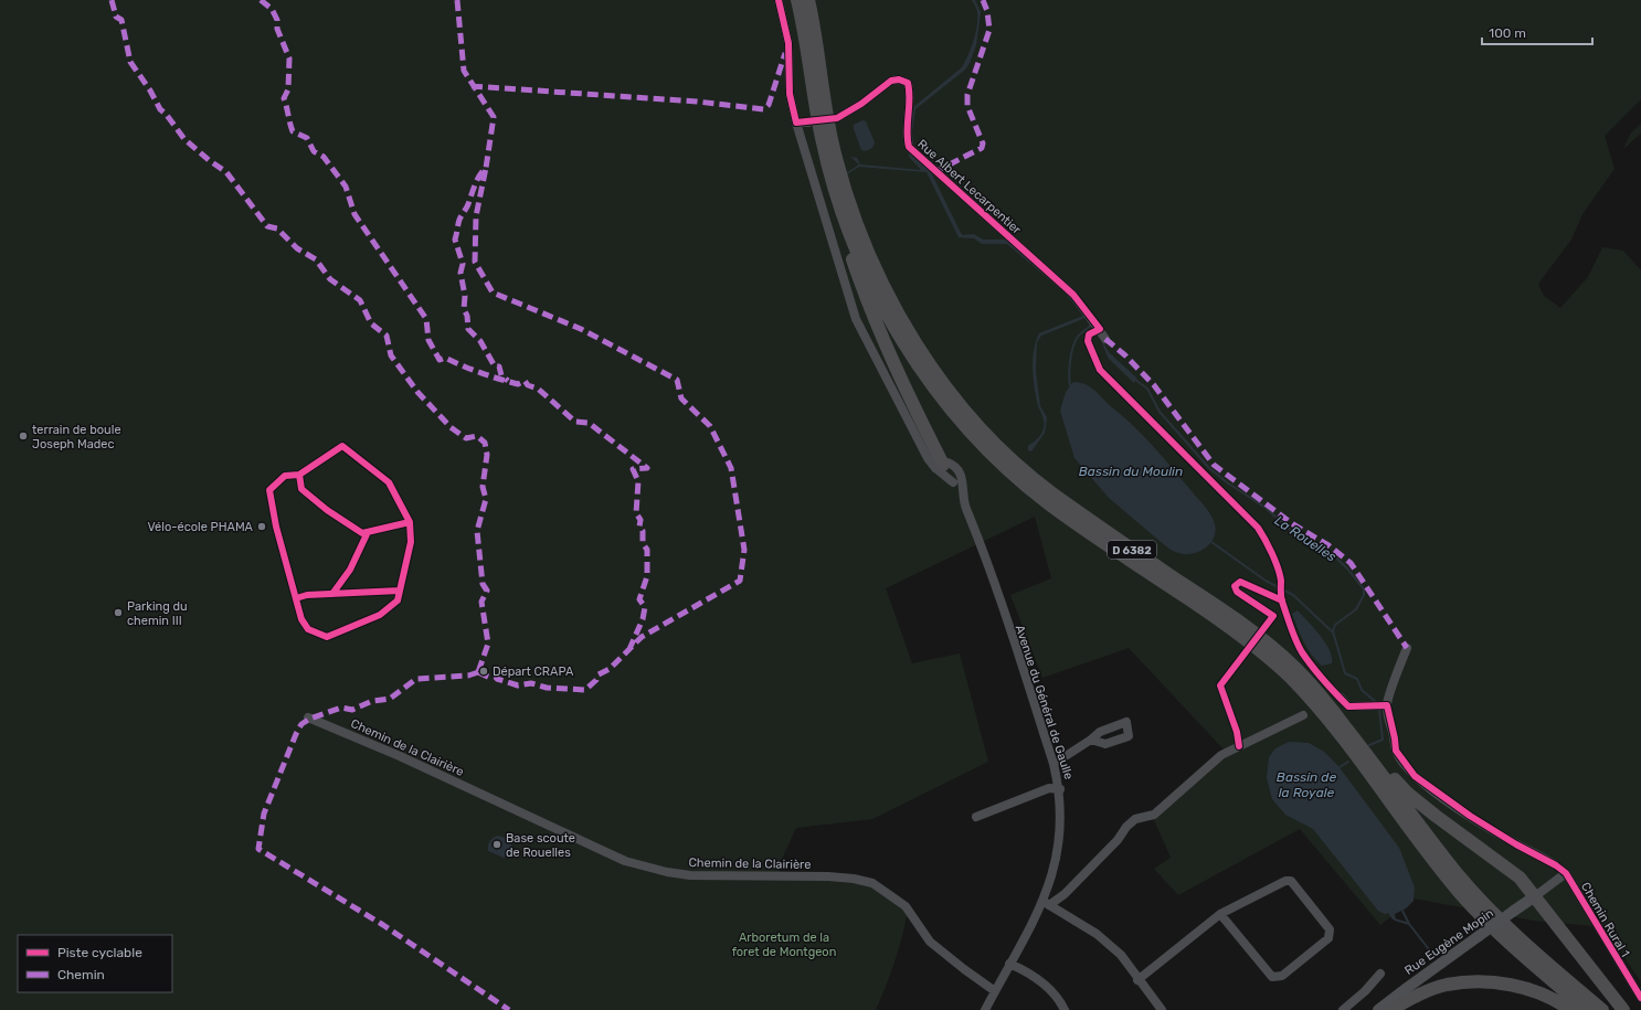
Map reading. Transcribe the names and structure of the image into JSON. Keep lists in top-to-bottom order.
{
  "streets": {
    "highway": ["D 6382"],
    "main road": ["Rue Eugène Mopin"],
    "street": [
      "Rue Albert Lecarpentier",
      "Avenue du Général de Gaulle",
      "Chemin de la Clairière",
      "Chemin Rural 1"
    ]
  },
  "crossings": [
    ["Avenue du Général de Gaulle", "Chemin de la Clairière"]
  ],
  "water": ["Bassin du Moulin", "La Rouelles", "Bassin de la Royale"],
  "parks": ["Arboretum de la foret de Montgeon"],
  "places": [
    "terrain de boule Joseph Madec",
    "Vélo-école PHAMA",
    "Parking du chemin III",
    "Départ CRAPA",
    "Base scoute de Rouelles"
  ],
  "legend": ["Piste cyclable", "Chemin"],
  "scale_bar": "100 m"
}
